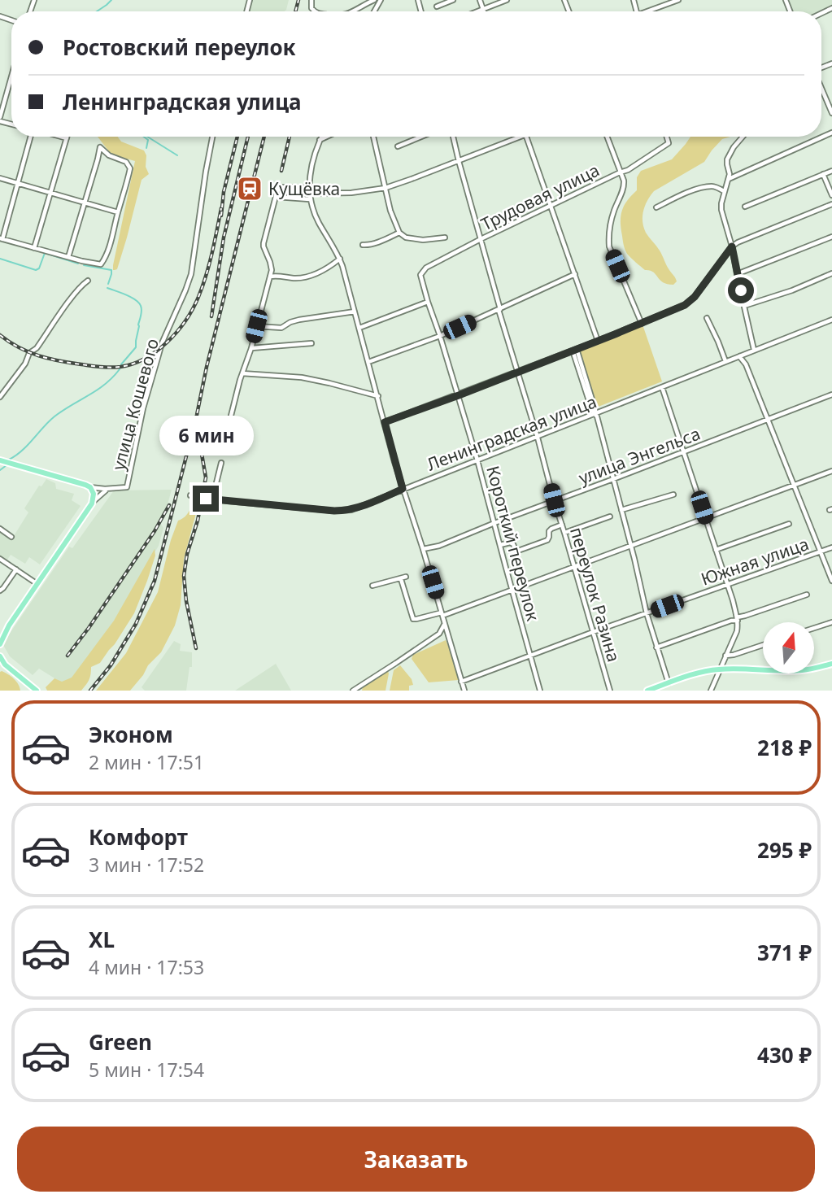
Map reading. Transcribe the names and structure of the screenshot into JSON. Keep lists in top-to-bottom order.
{
  "streets": {
    "street": [
      "Трудовая улица",
      "улица Кошевого",
      "Ленинградская улица",
      "улица Энгельса",
      "Короткий переулок",
      "Южная улица",
      "переулок Разина"
    ]
  },
  "crossings": [
    ["Трудовая улица", "Короткий переулок"],
    ["Трудовая улица", "переулок Разина"],
    ["Ленинградская улица", "Короткий переулок"],
    ["Ленинградская улица", "переулок Разина"],
    ["улица Энгельса", "Короткий переулок"],
    ["улица Энгельса", "переулок Разина"],
    ["Короткий переулок", "Южная улица"],
    ["Южная улица", "переулок Разина"]
  ],
  "places": {
    "station": ["Кущёвка"]
  },
  "north": "top",
  "page": {
    "banner": ["Ростовский переулок", "Ленинградская улица"],
    "bubble": "6 мин",
    "list": [
      {
        "name": "Эконом",
        "note": "2 мин · 17:51",
        "value": "218 ₽"
      },
      {
        "name": "Комфорт",
        "note": "3 мин · 17:52",
        "value": "295 ₽"
      },
      {
        "name": "XL",
        "note": "4 мин · 17:53",
        "value": "371 ₽"
      },
      {
        "name": "Green",
        "note": "5 мин · 17:54",
        "value": "430 ₽"
      }
    ],
    "buttons": "Заказать"
  }
}
